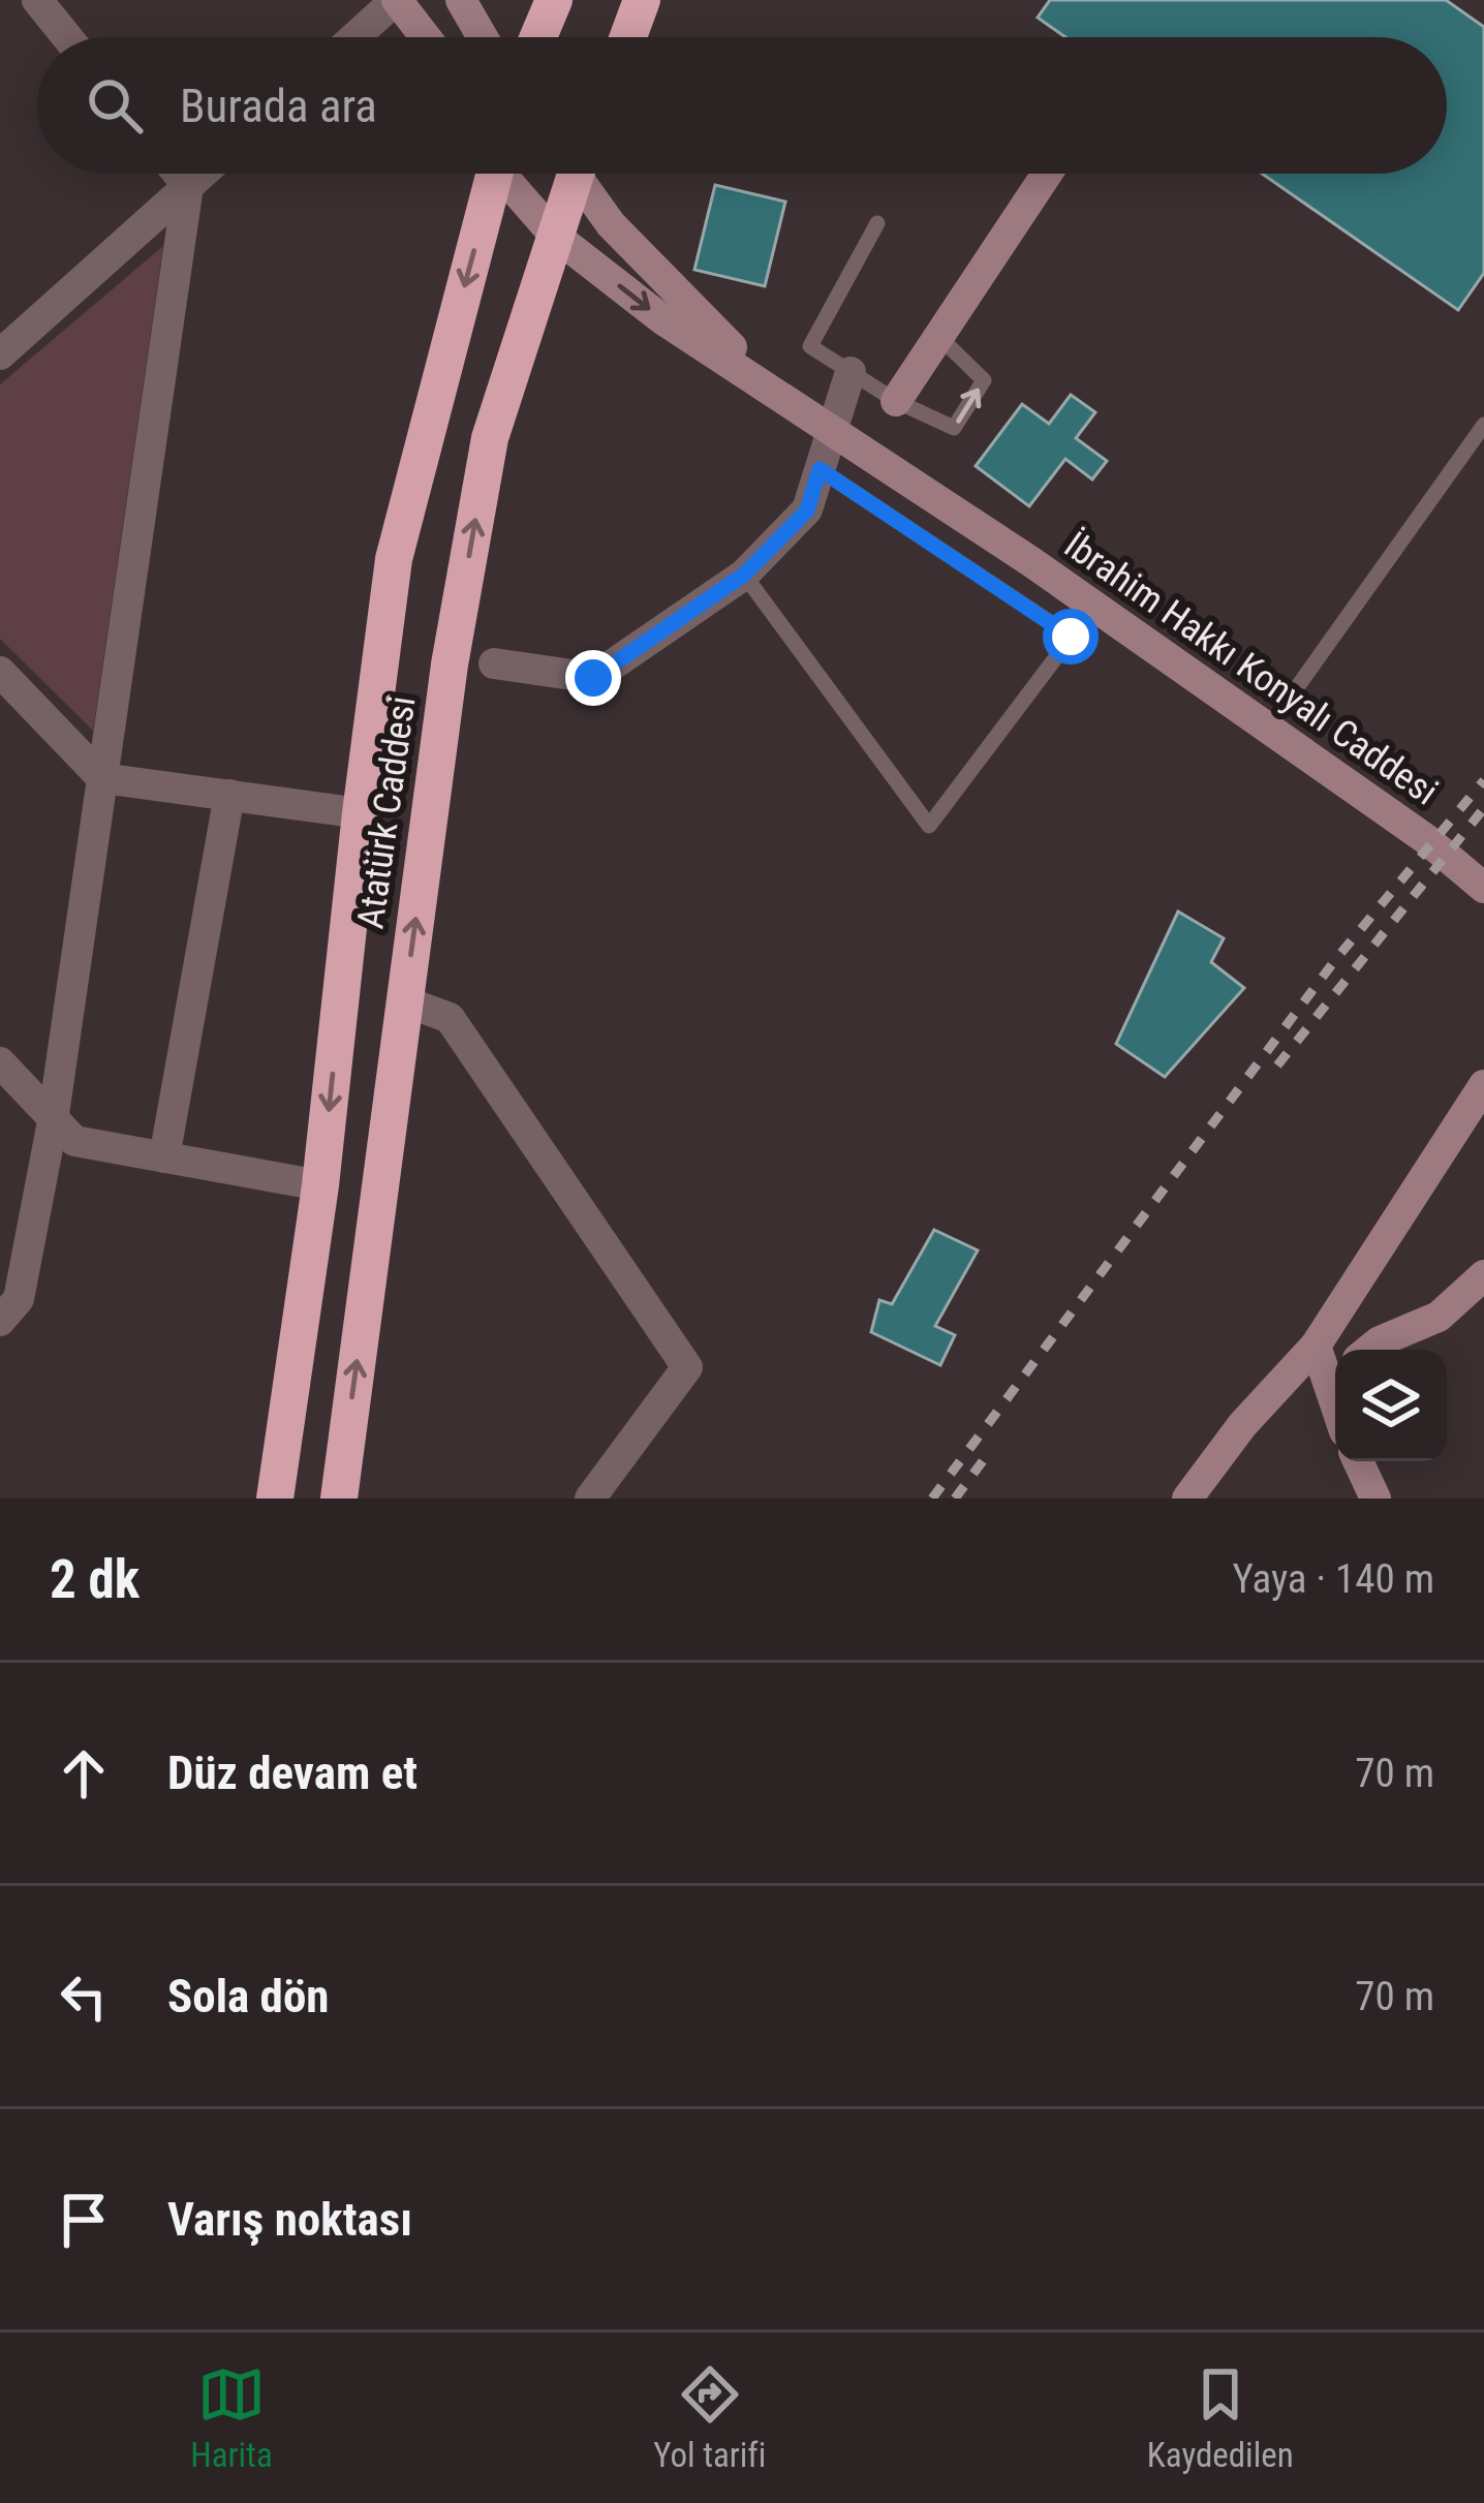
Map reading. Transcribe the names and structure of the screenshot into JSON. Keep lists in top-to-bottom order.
{
  "streets": {
    "highway": ["Atatürk Caddesi"],
    "main road": ["İbrahim Hakkı Konyalı Caddesi"]
  },
  "page": {
    "search": "Burada ara",
    "heading": ["2 dk", "Yaya · 140 m"],
    "list": [
      ["Düz devam et", "70 m"],
      ["Sola dön", "70 m"],
      "Varış noktası"
    ],
    "nav": ["Harita", "Yol tarifi", "Kaydedilen"]
  }
}
